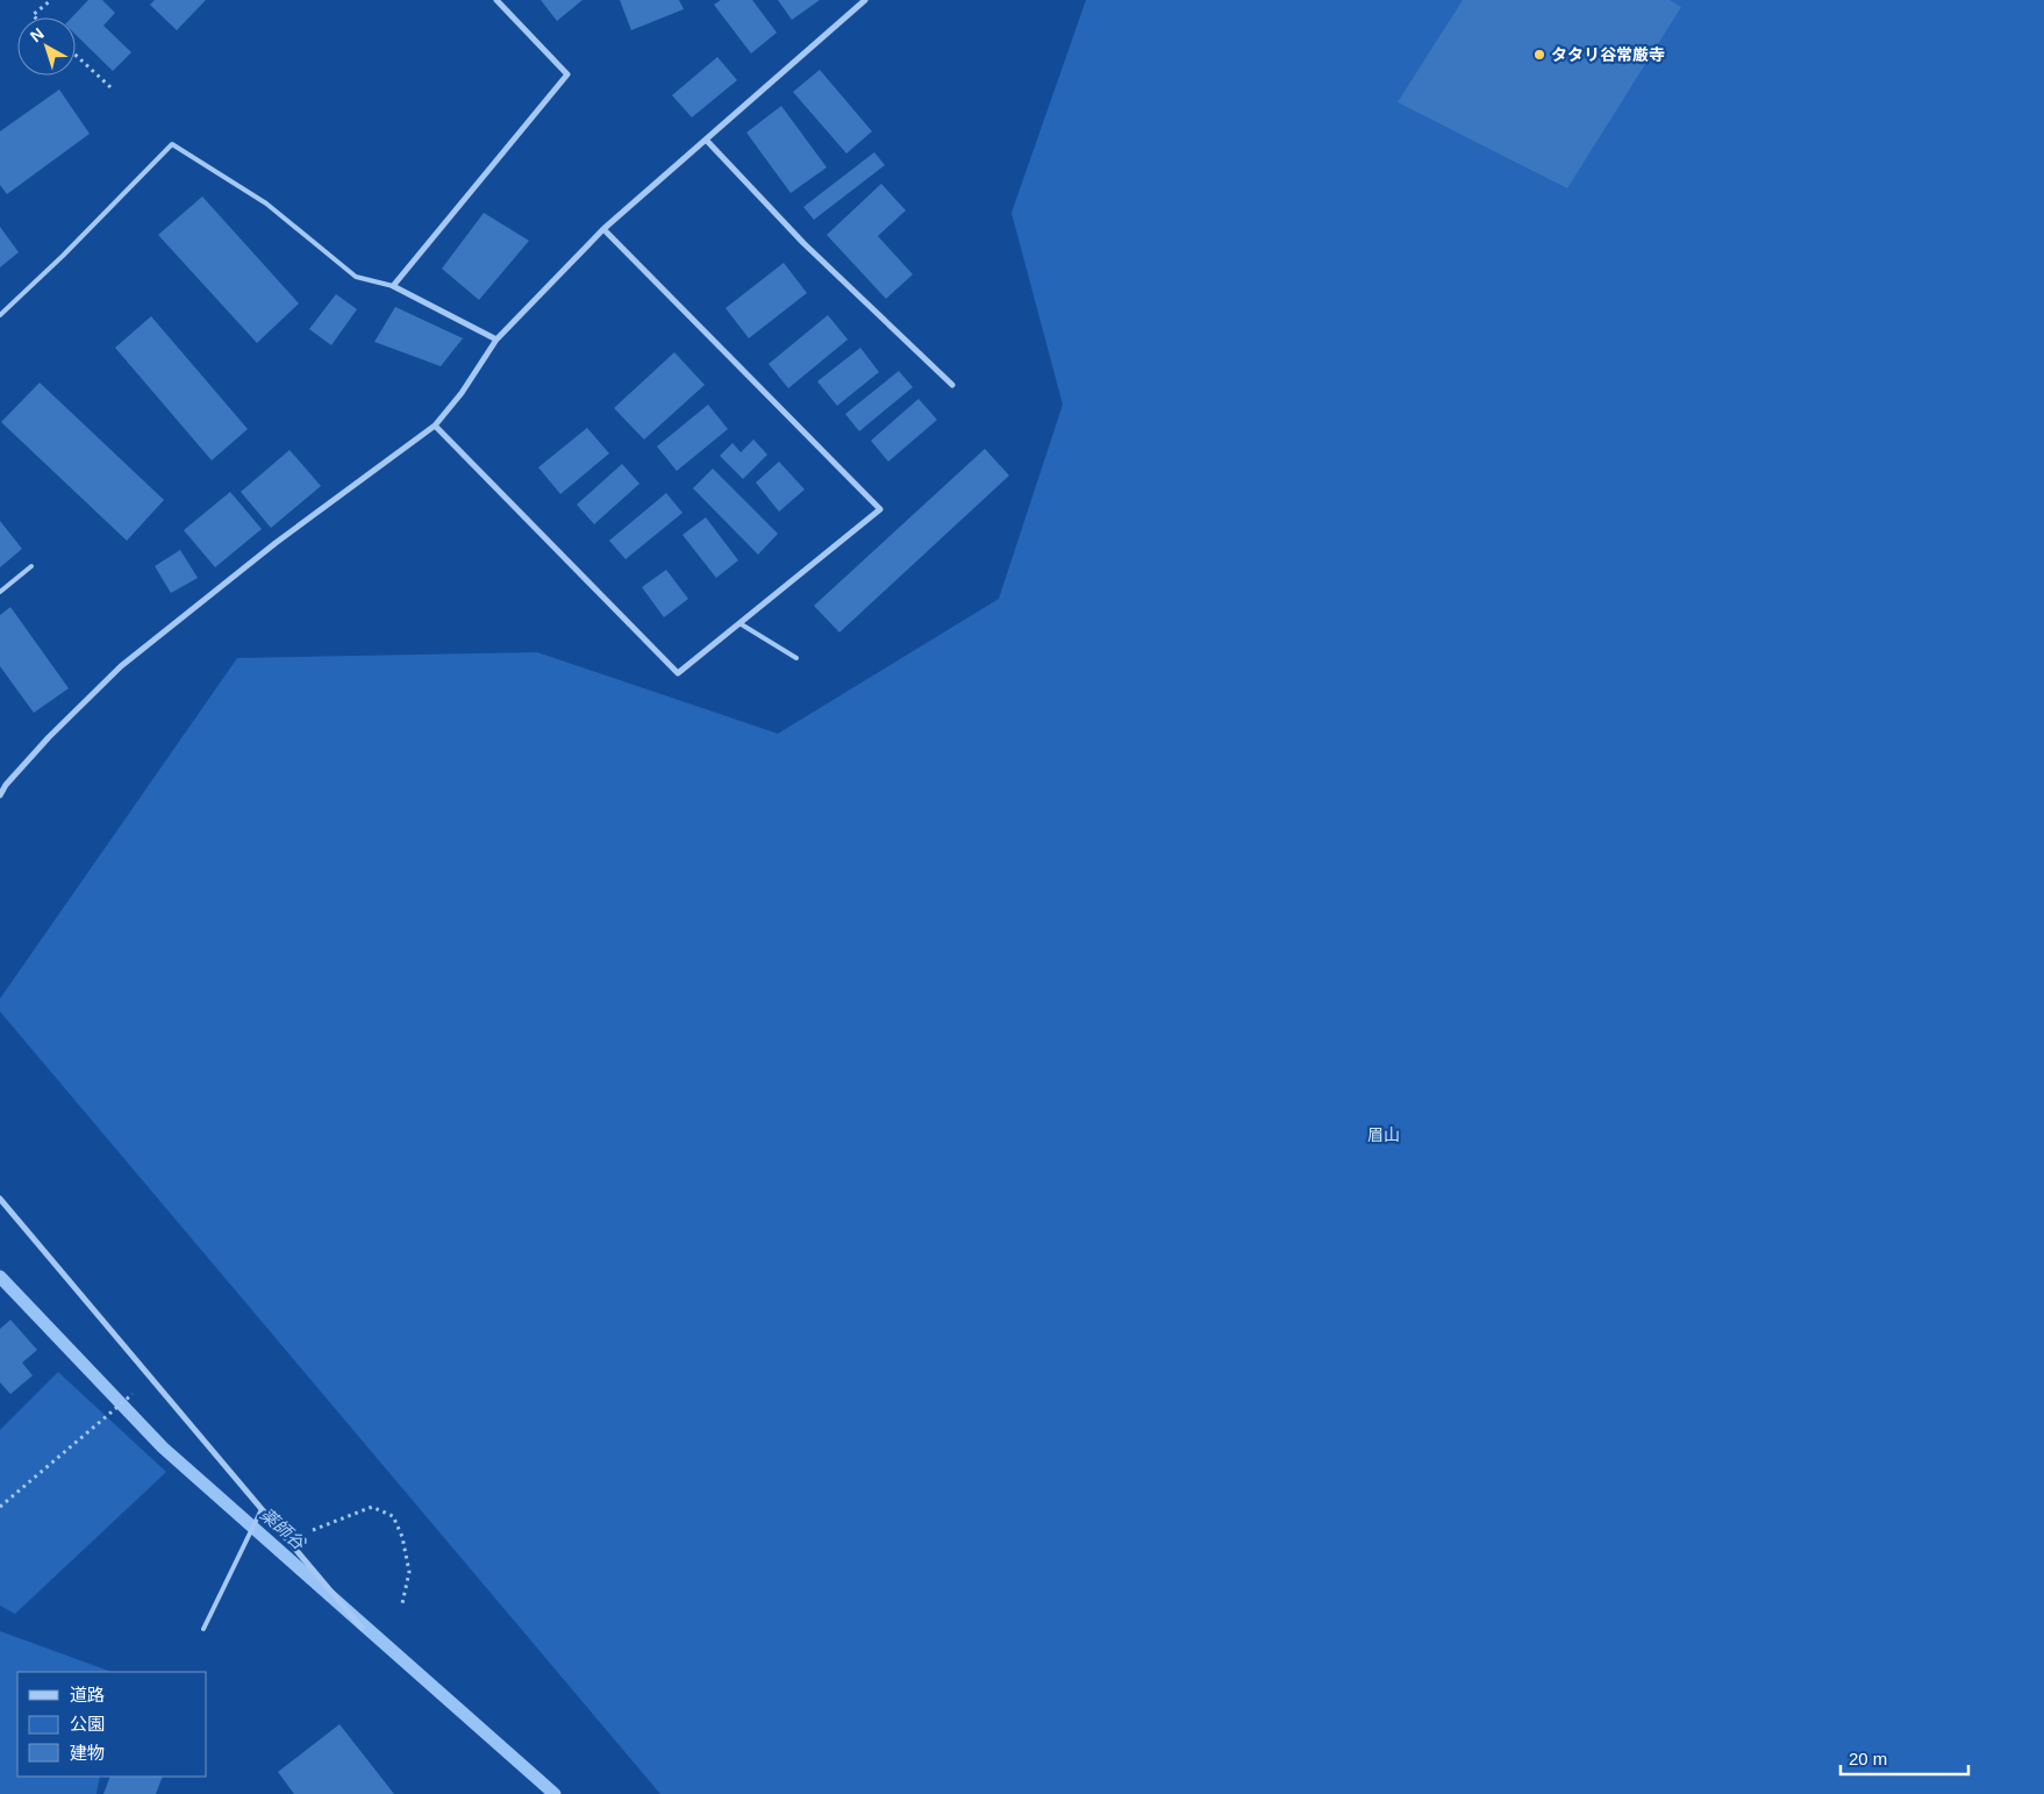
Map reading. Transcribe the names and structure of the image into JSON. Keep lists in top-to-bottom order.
{
  "water": ["薬師谷"],
  "parks": ["眉山"],
  "places": ["タタリ谷常厳寺"],
  "legend": ["道路", "公園", "建物"],
  "scale_bar": "20 m",
  "north": "top left"
}
